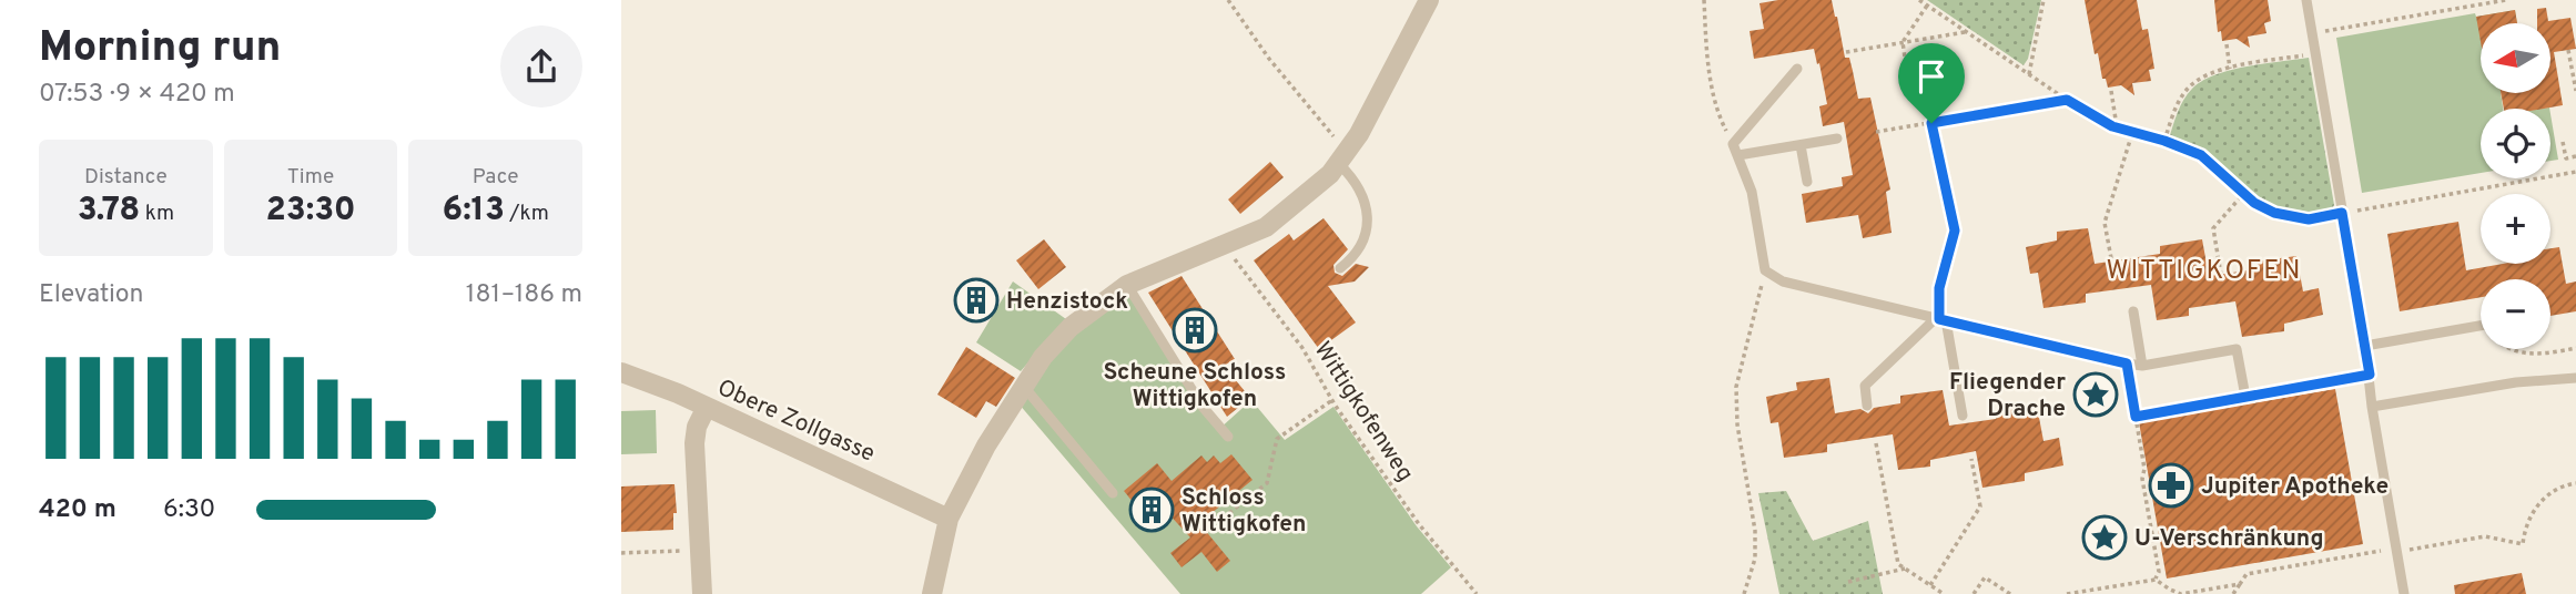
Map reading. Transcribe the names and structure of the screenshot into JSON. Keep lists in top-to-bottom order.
{
  "streets": {
    "street": ["Obere Zollgasse"],
    "path": ["Wittigkofenweg"]
  },
  "districts": ["WITTIGKOFEN"],
  "places": {
    "building": ["Henzistock", "Scheune Schloss Wittigkofen", "Schloss Wittigkofen"],
    "place": ["Fliegender Drache", "U-Verschränkung"],
    "pharmacy": ["Jupiter Apotheke"]
  },
  "north": "left",
  "page": {
    "heading": ["Morning run", "07:53 · 9 × 420 m"],
    "map_buttons": ["+", "−"],
    "stats": [
      ["Distance", "3.78 km"],
      ["Time", "23:30"],
      ["Pace", "6:13 /km"]
    ],
    "chart": ["Elevation", "181–186 m"],
    "list": [
      {
        "name": "420 m",
        "note": "6:30"
      }
    ]
  }
}
